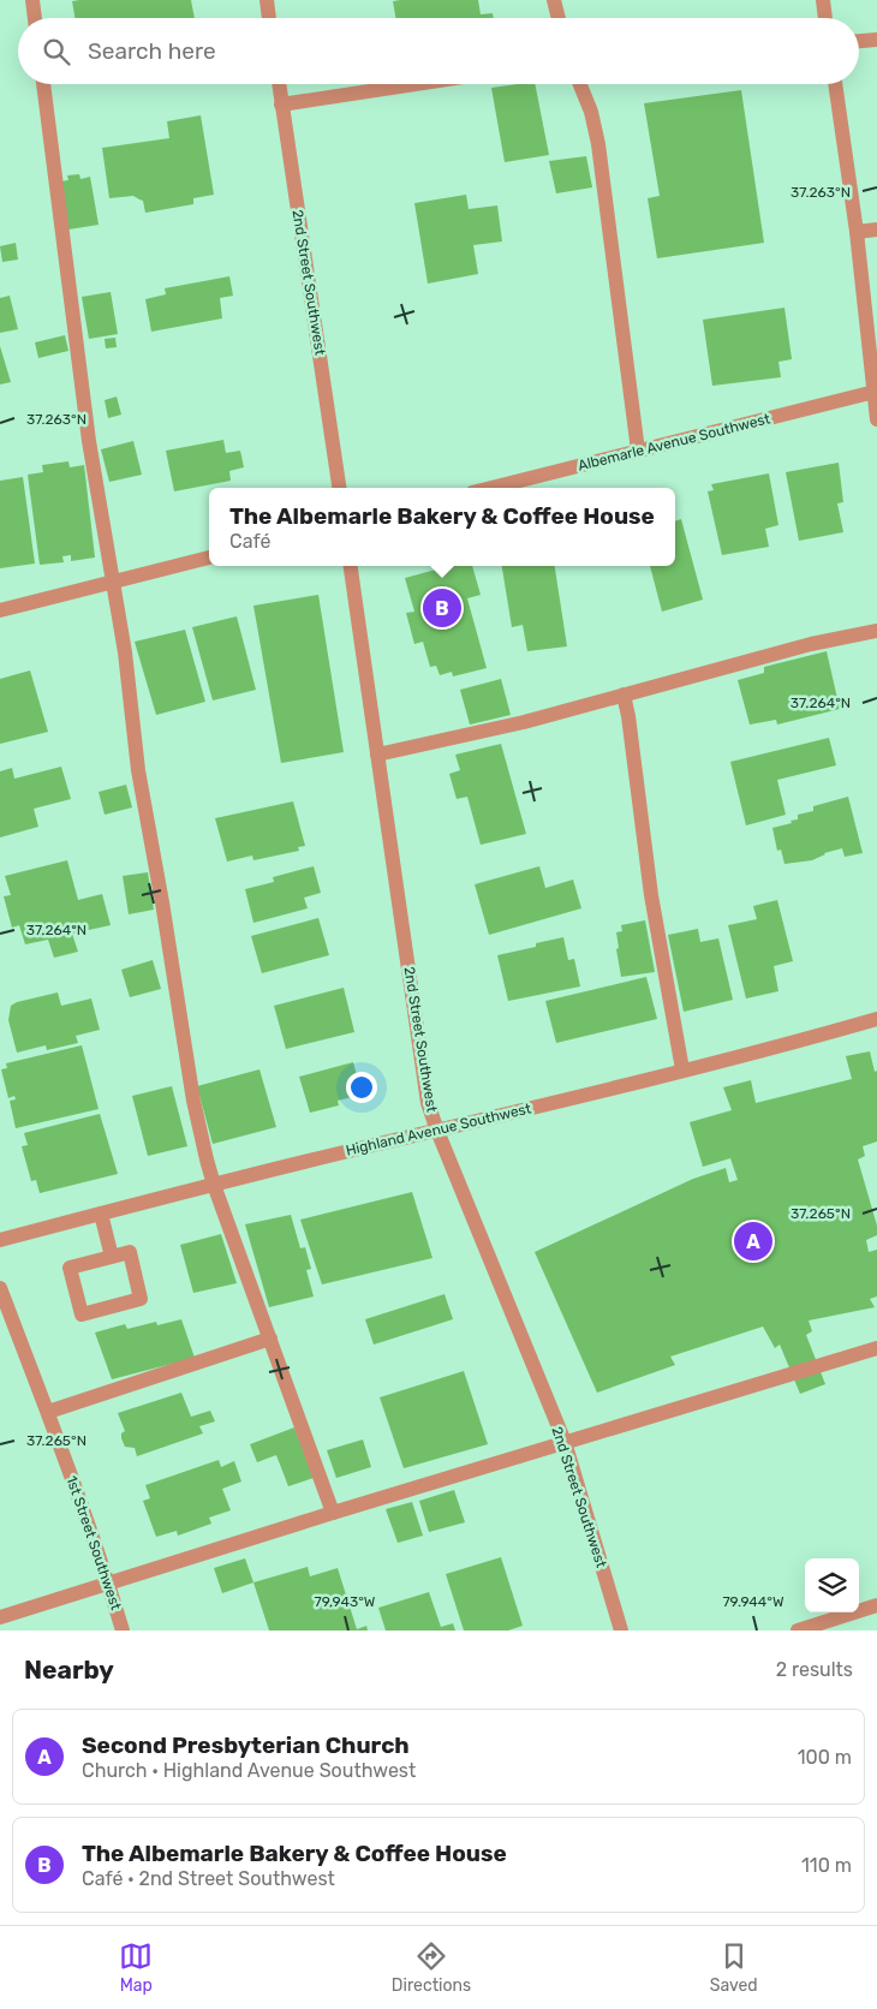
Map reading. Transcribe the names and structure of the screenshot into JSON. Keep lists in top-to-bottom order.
{
  "streets": {
    "street": [
      "2nd Street Southwest",
      "Albemarle Avenue Southwest",
      "Highland Avenue Southwest",
      "1st Street Southwest"
    ]
  },
  "crossings": [
    ["2nd Street Southwest", "Highland Avenue Southwest"]
  ],
  "page": {
    "search": "Search here",
    "popup": ["The Albemarle Bakery & Coffee House", "Café"],
    "pins": ["B", "A"],
    "heading": ["Nearby", "2 results"],
    "list": [
      {
        "mark": "A",
        "name": "Second Presbyterian Church",
        "note": "Church · Highland Avenue Southwest",
        "value": "100 m"
      },
      {
        "mark": "B",
        "name": "The Albemarle Bakery & Coffee House",
        "note": "Café · 2nd Street Southwest",
        "value": "110 m"
      }
    ],
    "nav": ["Map", "Directions", "Saved"]
  },
  "coordinates": [
    "37.263°N",
    "37.264°N",
    "37.265°N",
    "79.943°W",
    "79.944°W"
  ]
}
